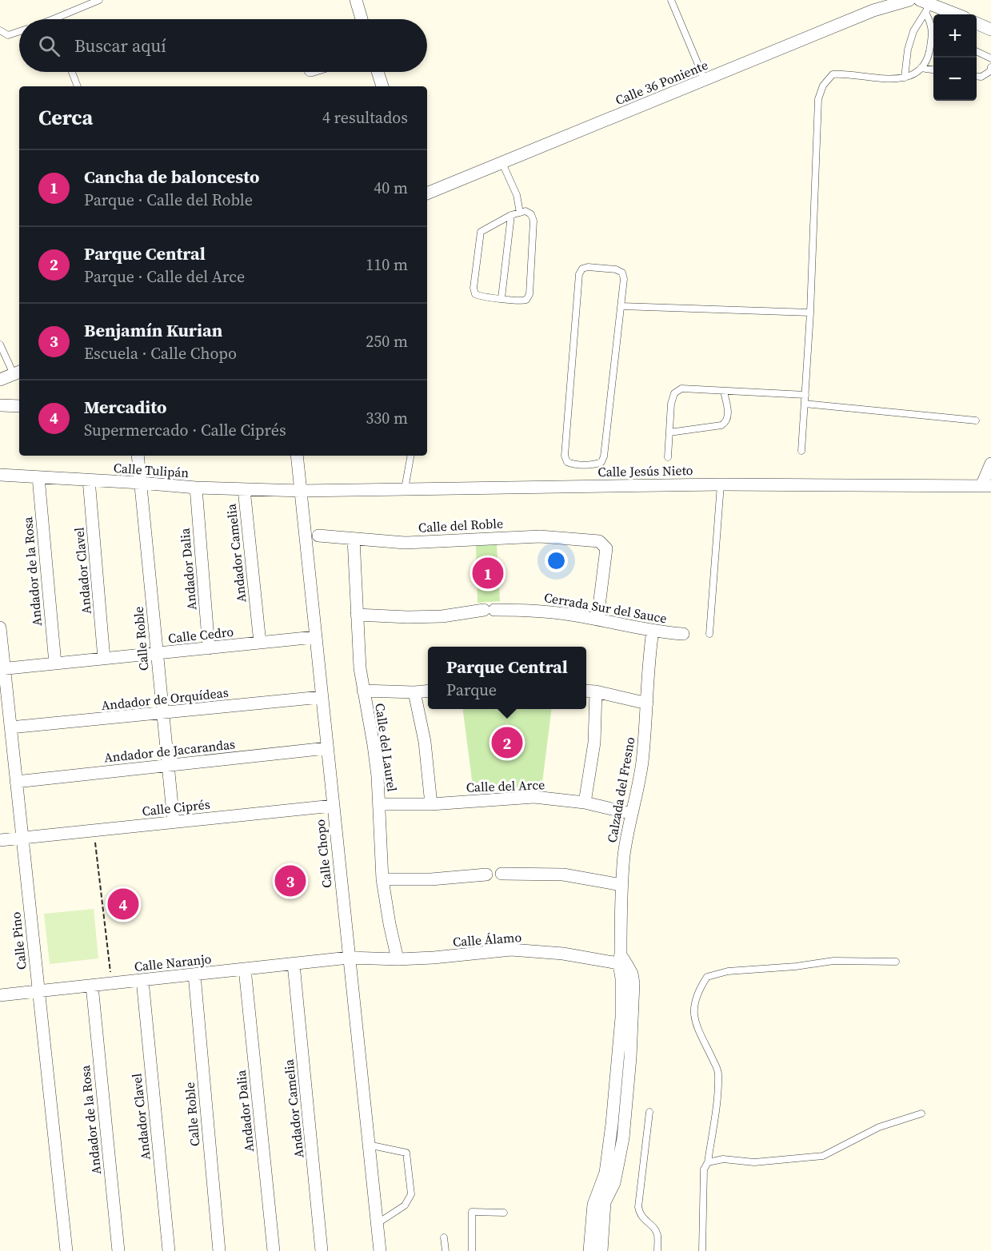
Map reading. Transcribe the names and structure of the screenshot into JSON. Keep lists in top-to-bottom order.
{
  "streets": {
    "street": [
      "Calle 36 Poniente",
      "Calle Tulipán",
      "Calle Jesús Nieto",
      "Calle del Roble",
      "Andador Camelia",
      "Andador Dalia",
      "Andador Clavel",
      "Andador de la Rosa",
      "Cerrada Sur del Sauce",
      "Calle Cedro",
      "Calle Roble",
      "Andador de Orquídeas",
      "Calle del Laurel",
      "Andador de Jacarandas",
      "Calle del Arce",
      "Calzada del Fresno",
      "Calle Ciprés",
      "Calle Chopo",
      "Calle Álamo",
      "Calle Pino",
      "Calle Naranjo"
    ]
  },
  "crossings": [
    ["Calle Tulipán", "Calle Jesús Nieto"],
    ["Calle Tulipán", "Andador Camelia"],
    ["Calle Tulipán", "Andador Dalia"],
    ["Calle Tulipán", "Andador Clavel"],
    ["Calle Tulipán", "Andador de la Rosa"],
    ["Calle Tulipán", "Calle Roble"],
    ["Calle Tulipán", "Calle Chopo"],
    ["Calle Jesús Nieto", "Calle Chopo"],
    ["Calle del Roble", "Cerrada Sur del Sauce"],
    ["Calle del Roble", "Calle del Laurel"],
    ["Andador Camelia", "Calle Cedro"],
    ["Andador Camelia", "Calle Naranjo"],
    ["Andador Dalia", "Calle Cedro"],
    ["Andador Dalia", "Calle Naranjo"],
    ["Andador Clavel", "Calle Cedro"],
    ["Andador Clavel", "Calle Naranjo"],
    ["Andador de la Rosa", "Calle Cedro"],
    ["Andador de la Rosa", "Calle Naranjo"],
    ["Cerrada Sur del Sauce", "Calle del Laurel"],
    ["Cerrada Sur del Sauce", "Calzada del Fresno"],
    ["Calle Cedro", "Calle Roble"],
    ["Calle Cedro", "Calle Chopo"],
    ["Calle Cedro", "Calle Pino"],
    ["Calle Roble", "Andador de Orquídeas"],
    ["Calle Roble", "Andador de Jacarandas"],
    ["Calle Roble", "Calle Ciprés"],
    ["Calle Roble", "Calle Naranjo"],
    ["Andador de Orquídeas", "Calle Chopo"],
    ["Andador de Orquídeas", "Calle Pino"],
    ["Calle del Laurel", "Calle del Arce"],
    ["Calle del Laurel", "Calle Álamo"],
    ["Andador de Jacarandas", "Calle Chopo"],
    ["Andador de Jacarandas", "Calle Pino"],
    ["Calle del Arce", "Calzada del Fresno"],
    ["Calzada del Fresno", "Calle Álamo"],
    ["Calle Ciprés", "Calle Chopo"],
    ["Calle Ciprés", "Calle Pino"],
    ["Calle Chopo", "Calle Álamo"],
    ["Calle Chopo", "Calle Naranjo"],
    ["Calle Álamo", "Calle Naranjo"],
    ["Calle Pino", "Calle Naranjo"]
  ],
  "page": {
    "map_buttons": ["+", "−"],
    "search": "Buscar aquí",
    "heading": ["Cerca", "4 resultados"],
    "list": [
      {
        "mark": "1",
        "name": "Cancha de baloncesto",
        "note": "Parque · Calle del Roble",
        "value": "40 m"
      },
      {
        "mark": "2",
        "name": "Parque Central",
        "note": "Parque · Calle del Arce",
        "value": "110 m"
      },
      {
        "mark": "3",
        "name": "Benjamín Kurian",
        "note": "Escuela · Calle Chopo",
        "value": "250 m"
      },
      {
        "mark": "4",
        "name": "Mercadito",
        "note": "Supermercado · Calle Ciprés",
        "value": "330 m"
      }
    ],
    "pins": [
      "1",
      "2",
      "3",
      "4"
    ],
    "popup": ["Parque Central", "Parque"]
  }
}
